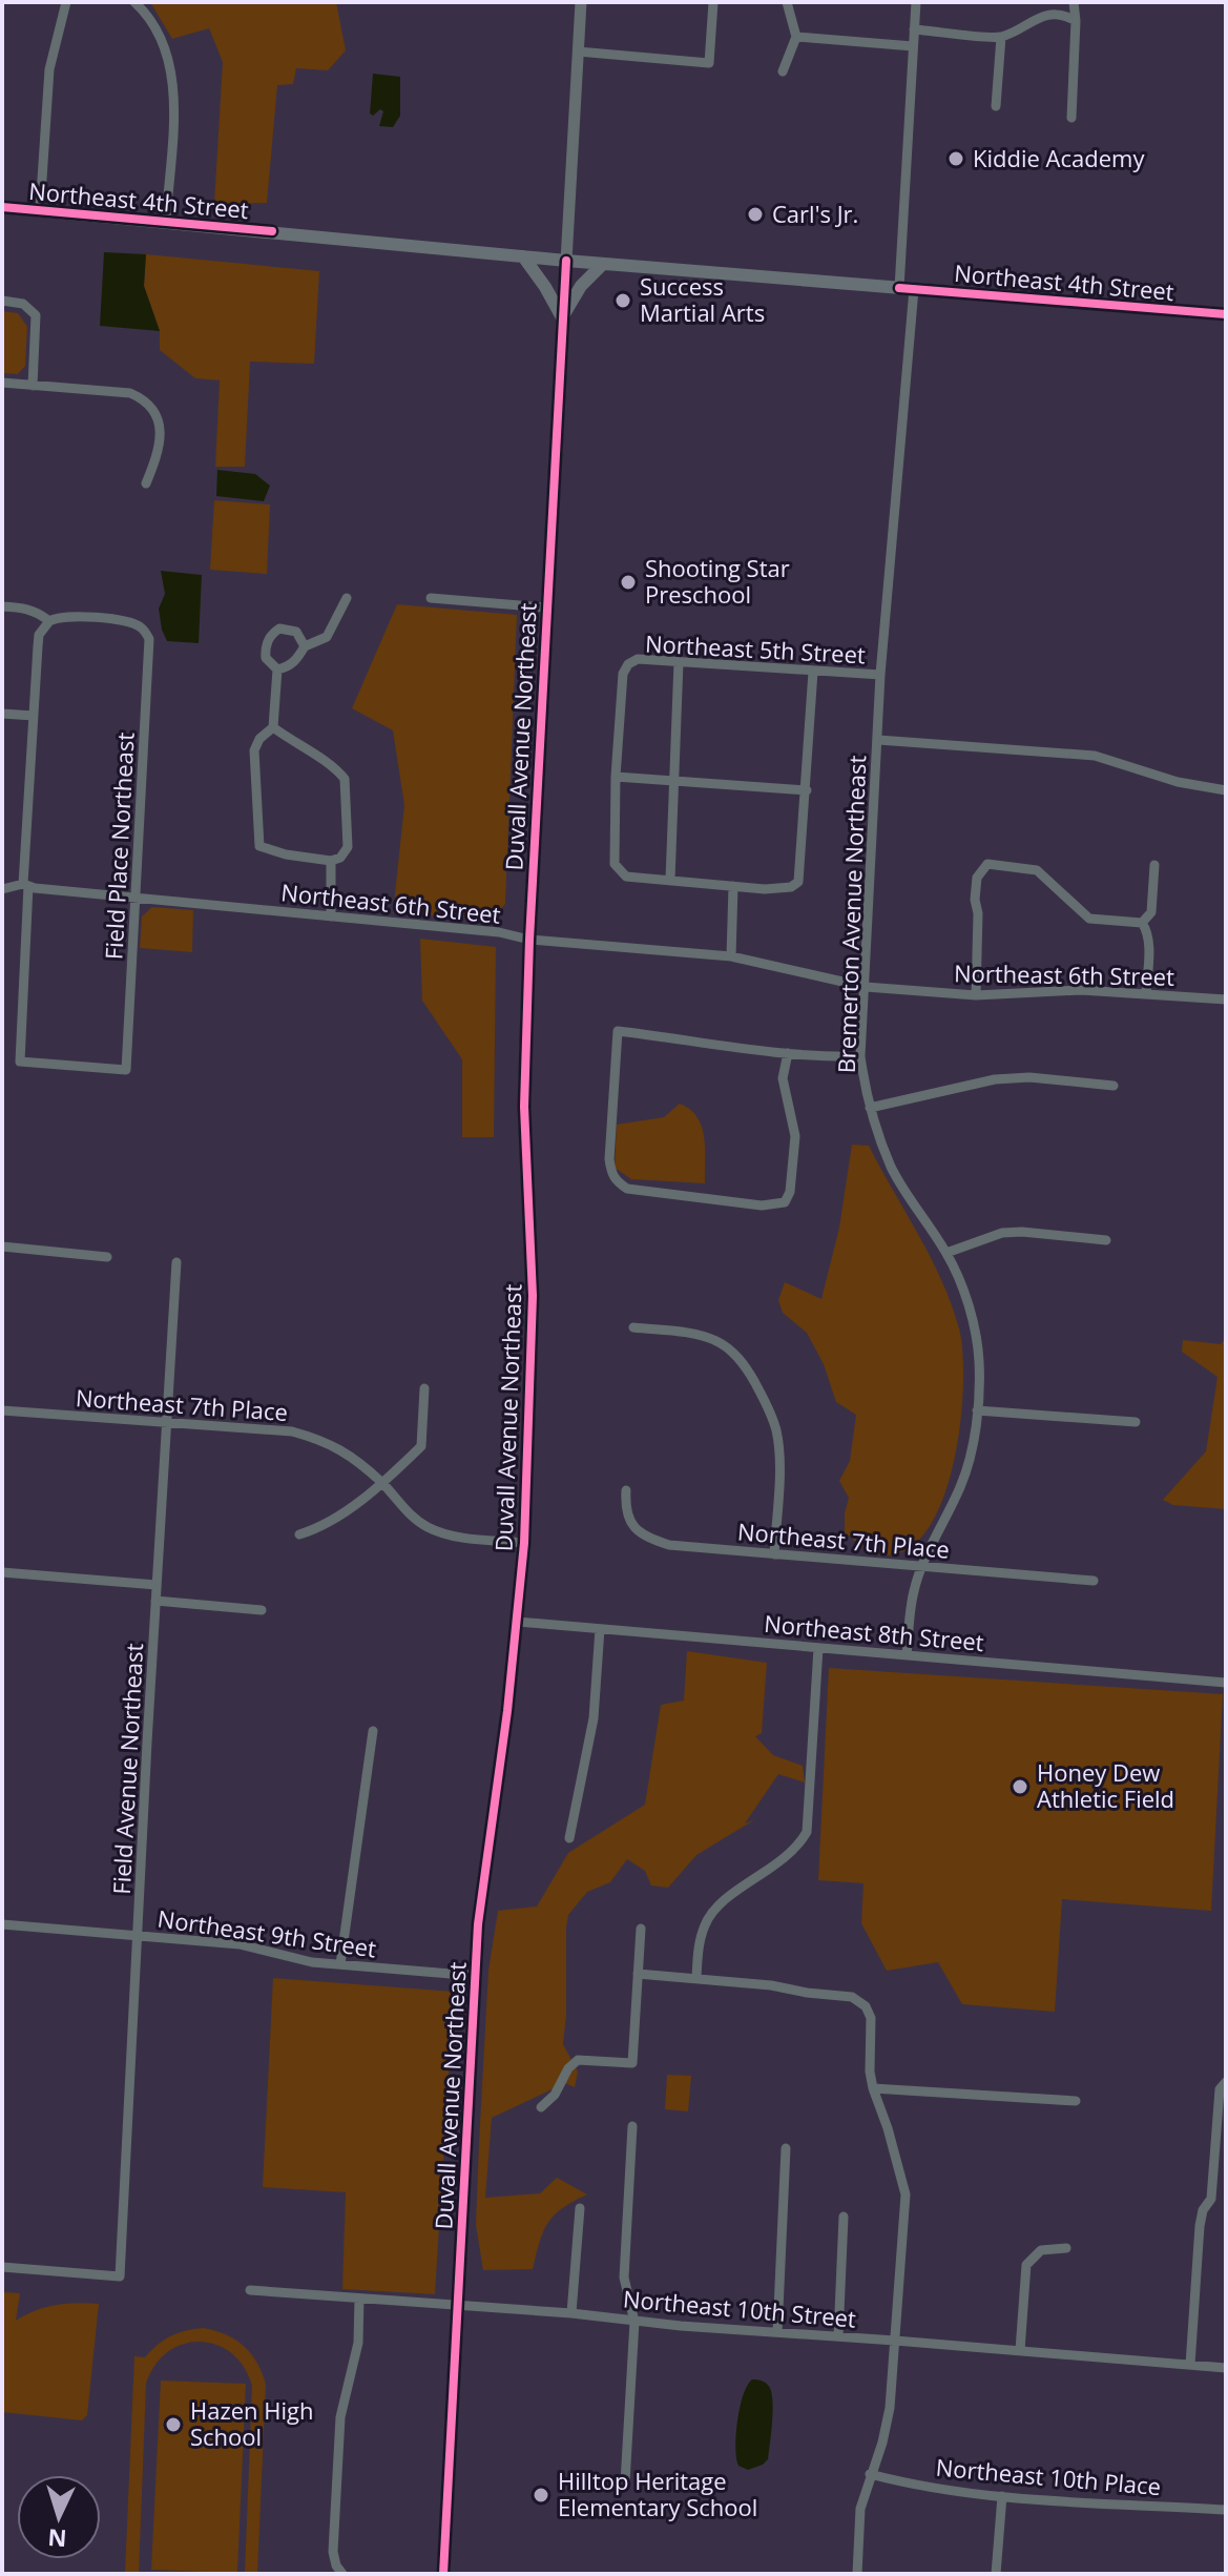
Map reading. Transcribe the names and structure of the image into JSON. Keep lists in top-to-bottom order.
{
  "streets": {
    "main road": ["Northeast 4th Street", "Duvall Avenue Northeast"],
    "street": [
      "Northeast 5th Street",
      "Field Place Northeast",
      "Northeast 6th Street",
      "Bremerton Avenue Northeast",
      "Northeast 7th Place",
      "Northeast 8th Street",
      "Field Avenue Northeast",
      "Northeast 9th Street",
      "Northeast 10th Street",
      "Northeast 10th Place"
    ]
  },
  "crossings": [
    ["Northeast 4th Street", "Duvall Avenue Northeast"],
    ["Northeast 4th Street", "Bremerton Avenue Northeast"],
    ["Northeast 5th Street", "Bremerton Avenue Northeast"],
    ["Duvall Avenue Northeast", "Northeast 6th Street"],
    ["Duvall Avenue Northeast", "Northeast 7th Place"],
    ["Duvall Avenue Northeast", "Northeast 8th Street"],
    ["Duvall Avenue Northeast", "Northeast 9th Street"],
    ["Duvall Avenue Northeast", "Northeast 10th Street"],
    ["Field Place Northeast", "Northeast 6th Street"],
    ["Northeast 6th Street", "Bremerton Avenue Northeast"],
    ["Bremerton Avenue Northeast", "Northeast 7th Place"],
    ["Bremerton Avenue Northeast", "Northeast 8th Street"],
    ["Northeast 7th Place", "Field Avenue Northeast"],
    ["Field Avenue Northeast", "Northeast 9th Street"]
  ],
  "places": [
    "Kiddie Academy",
    "Carl's Jr.",
    "Success Martial Arts",
    "Shooting Star Preschool",
    "Honey Dew Athletic Field",
    "Hazen High School",
    "Hilltop Heritage Elementary School"
  ],
  "north": "bottom"
}
